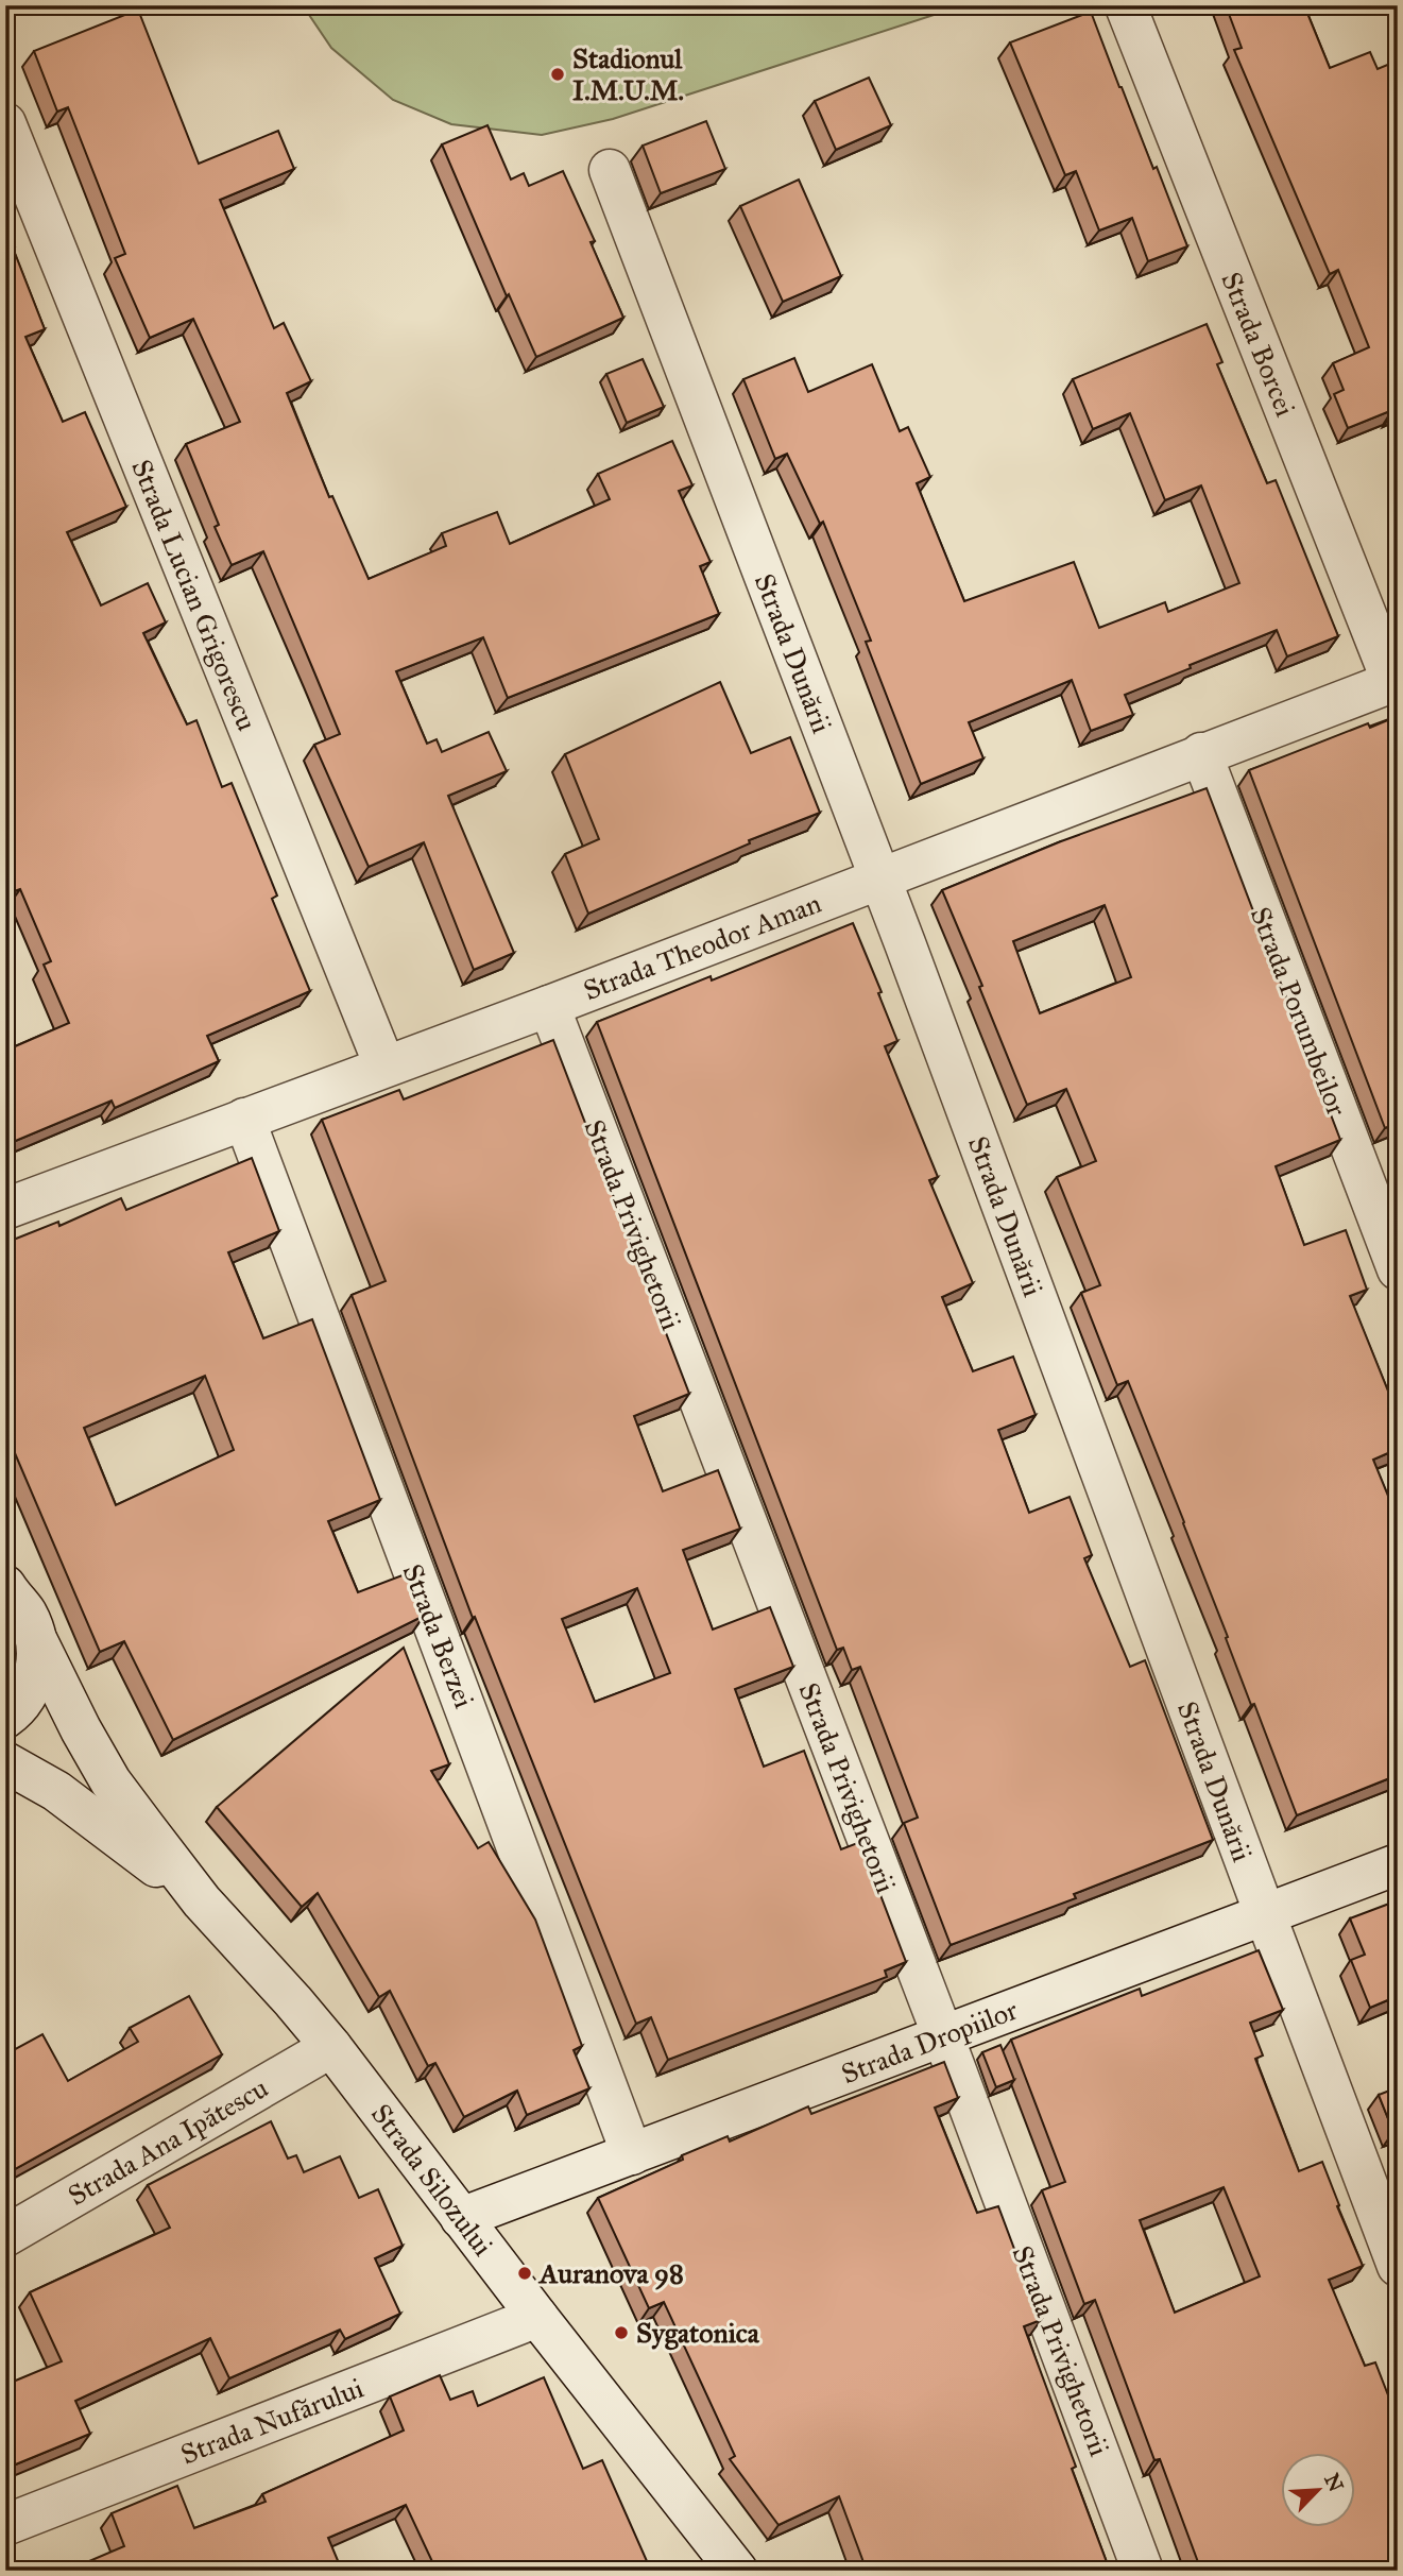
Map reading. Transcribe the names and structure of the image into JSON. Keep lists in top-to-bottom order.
{
  "streets": {
    "street": [
      "Strada Borcei",
      "Strada Lucian Grigorescu",
      "Strada Dunării",
      "Strada Theodor Aman",
      "Strada Porumbeilor",
      "Strada Privighetorii",
      "Strada Berzei",
      "Strada Dropiilor",
      "Strada Ana Ipătescu",
      "Strada Silozului",
      "Strada Nufărului"
    ]
  },
  "crossings": [
    ["Strada Borcei", "Strada Theodor Aman"],
    ["Strada Lucian Grigorescu", "Strada Theodor Aman"],
    ["Strada Dunării", "Strada Theodor Aman"],
    ["Strada Dunării", "Strada Dropiilor"],
    ["Strada Theodor Aman", "Strada Porumbeilor"],
    ["Strada Theodor Aman", "Strada Privighetorii"],
    ["Strada Theodor Aman", "Strada Berzei"],
    ["Strada Privighetorii", "Strada Dropiilor"],
    ["Strada Berzei", "Strada Dropiilor"],
    ["Strada Dropiilor", "Strada Silozului"],
    ["Strada Ana Ipătescu", "Strada Silozului"],
    ["Strada Silozului", "Strada Nufărului"]
  ],
  "places": ["Stadionul I.M.U.M.", "Auranova 98", "Sygatonica"],
  "north": "top right"
}
